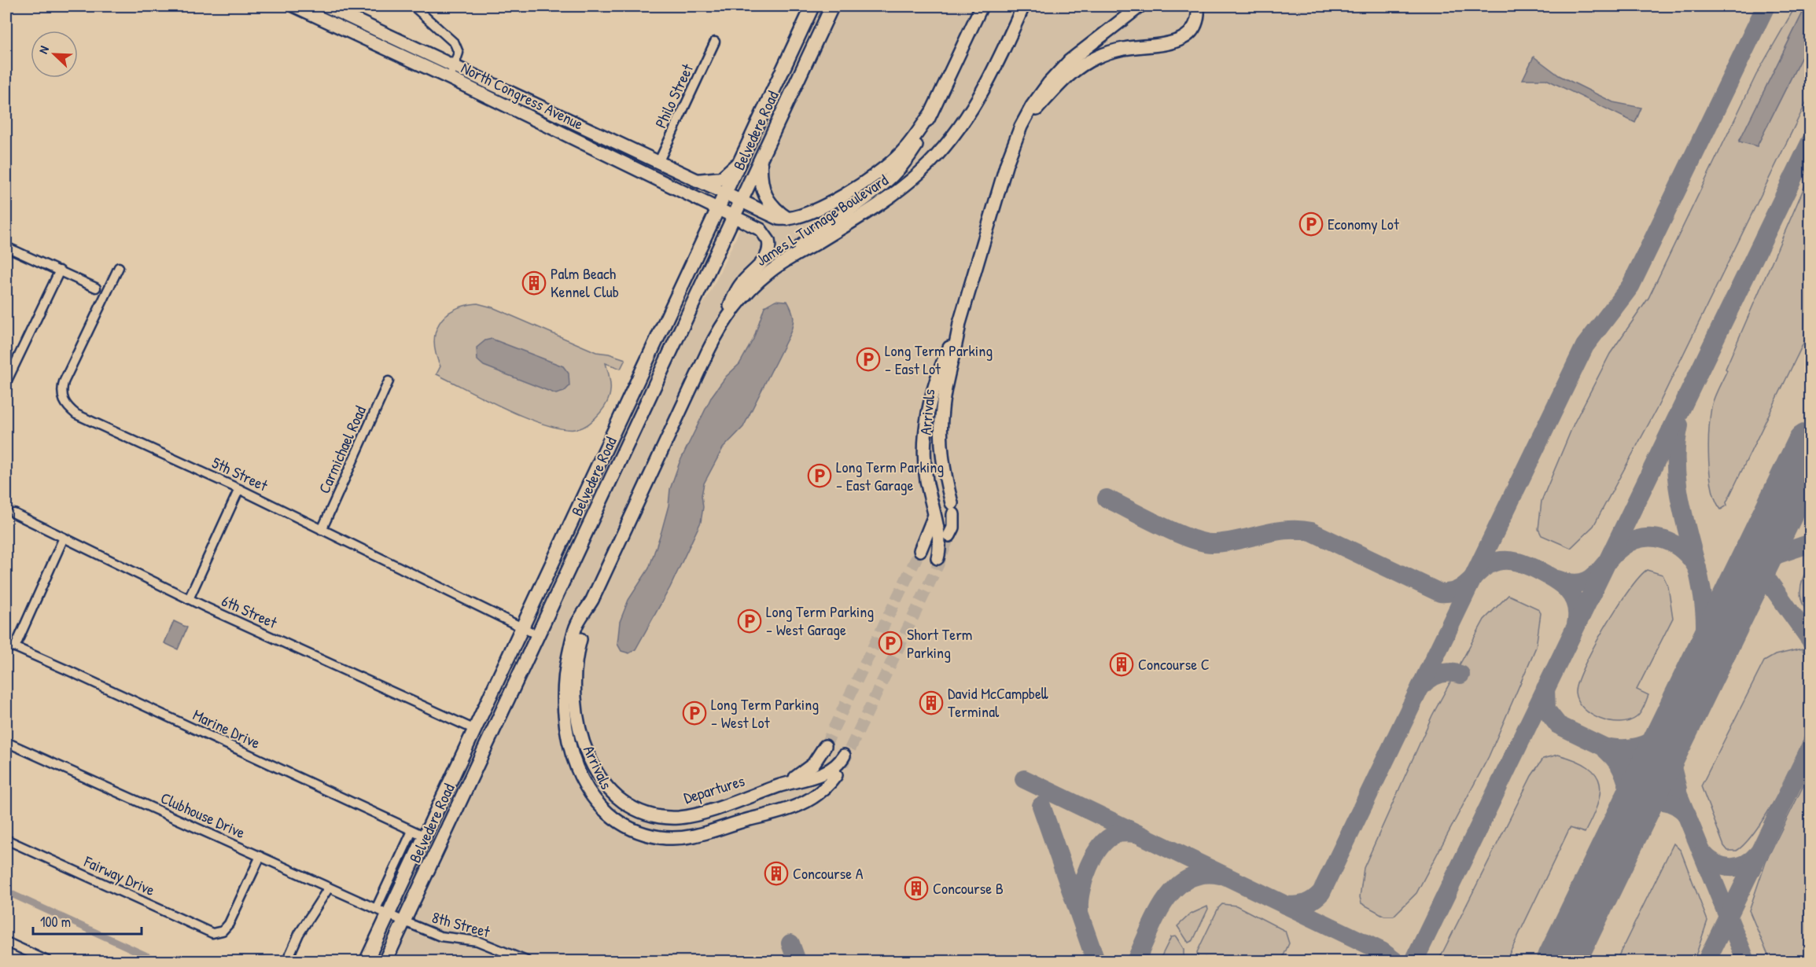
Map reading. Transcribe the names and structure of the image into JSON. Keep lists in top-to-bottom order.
{
  "streets": {
    "main road": ["Belvedere Road"],
    "street": [
      "North Congress Avenue",
      "Philo Street",
      "James L Turnage Boulevard",
      "Arrivals",
      "Carmichael Road",
      "5th Street",
      "6th Street",
      "Marine Drive",
      "Departures",
      "Clubhouse Drive",
      "Fairway Drive",
      "8th Street"
    ]
  },
  "crossings": [
    ["North Congress Avenue", "Philo Street"],
    ["North Congress Avenue", "Belvedere Road"],
    ["North Congress Avenue", "James L Turnage Boulevard"],
    ["Belvedere Road", "5th Street"],
    ["Belvedere Road", "6th Street"],
    ["Belvedere Road", "Marine Drive"],
    ["Belvedere Road", "Clubhouse Drive"],
    ["Belvedere Road", "8th Street"],
    ["James L Turnage Boulevard", "Arrivals"],
    ["James L Turnage Boulevard", "Departures"],
    ["Arrivals", "Departures"],
    ["Carmichael Road", "5th Street"],
    ["Clubhouse Drive", "Fairway Drive"],
    ["Clubhouse Drive", "8th Street"]
  ],
  "places": {
    "parking": [
      "Economy Lot",
      "Long Term Parking - East Lot",
      "Long Term Parking - East Garage",
      "Long Term Parking - West Garage",
      "Short Term Parking",
      "Long Term Parking - West Lot"
    ],
    "building": [
      "Palm Beach Kennel Club",
      "Concourse C",
      "David McCampbell Terminal",
      "Concourse A",
      "Concourse B"
    ]
  },
  "scale_bar": "100 m",
  "north": "top left"
}
